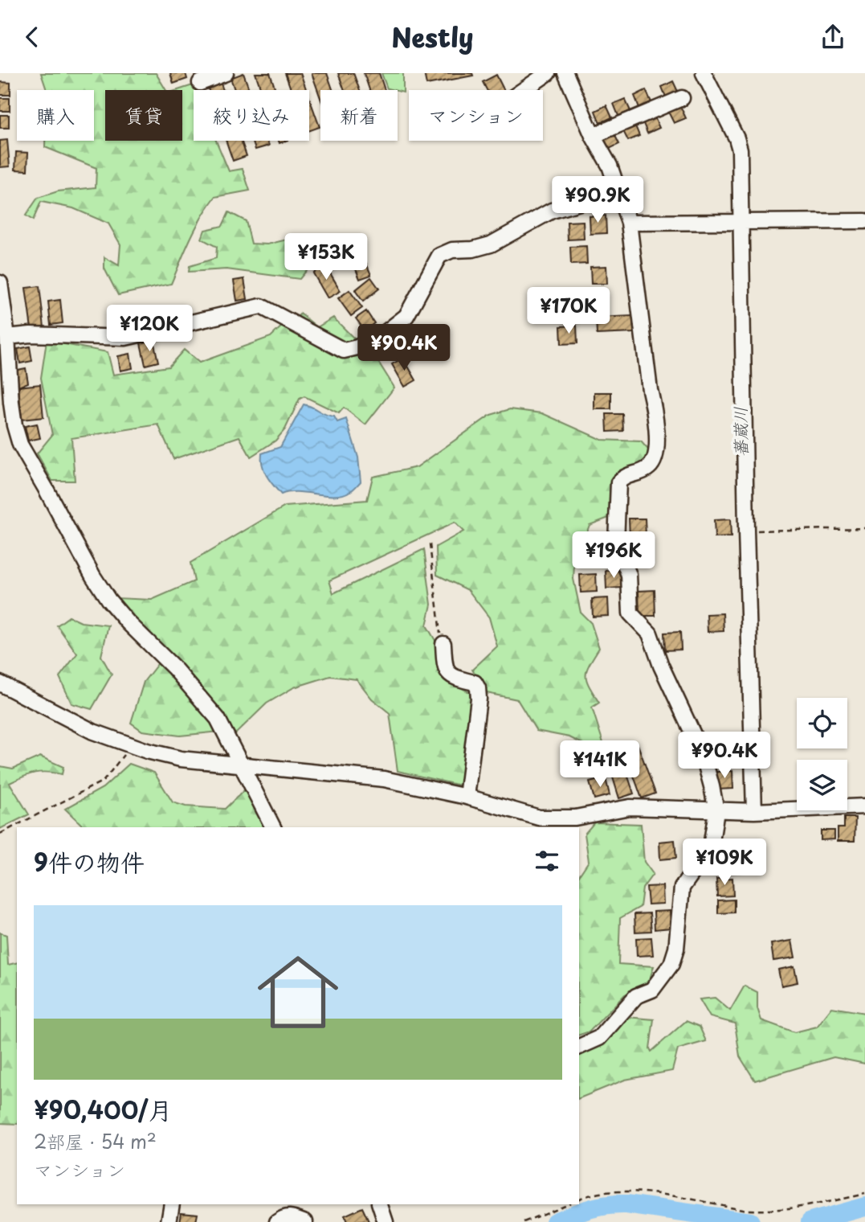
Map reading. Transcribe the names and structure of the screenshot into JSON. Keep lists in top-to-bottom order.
{
  "water": ["蕃蔵川"],
  "page": {
    "header": "Nestly",
    "chip": [
      "購入",
      "賃貸",
      "絞り込み",
      "新着",
      "マンション"
    ],
    "price": [
      "¥90.9K",
      "¥153K",
      "¥170K",
      "¥120K",
      "¥90.4K",
      "¥196K",
      "¥90.4K",
      "¥141K",
      "¥109K"
    ],
    "heading": "9件の物件",
    "list": [
      {
        "name": "¥90,400/月",
        "note": "2部屋 · 54 m² · マンション"
      }
    ]
  }
}
